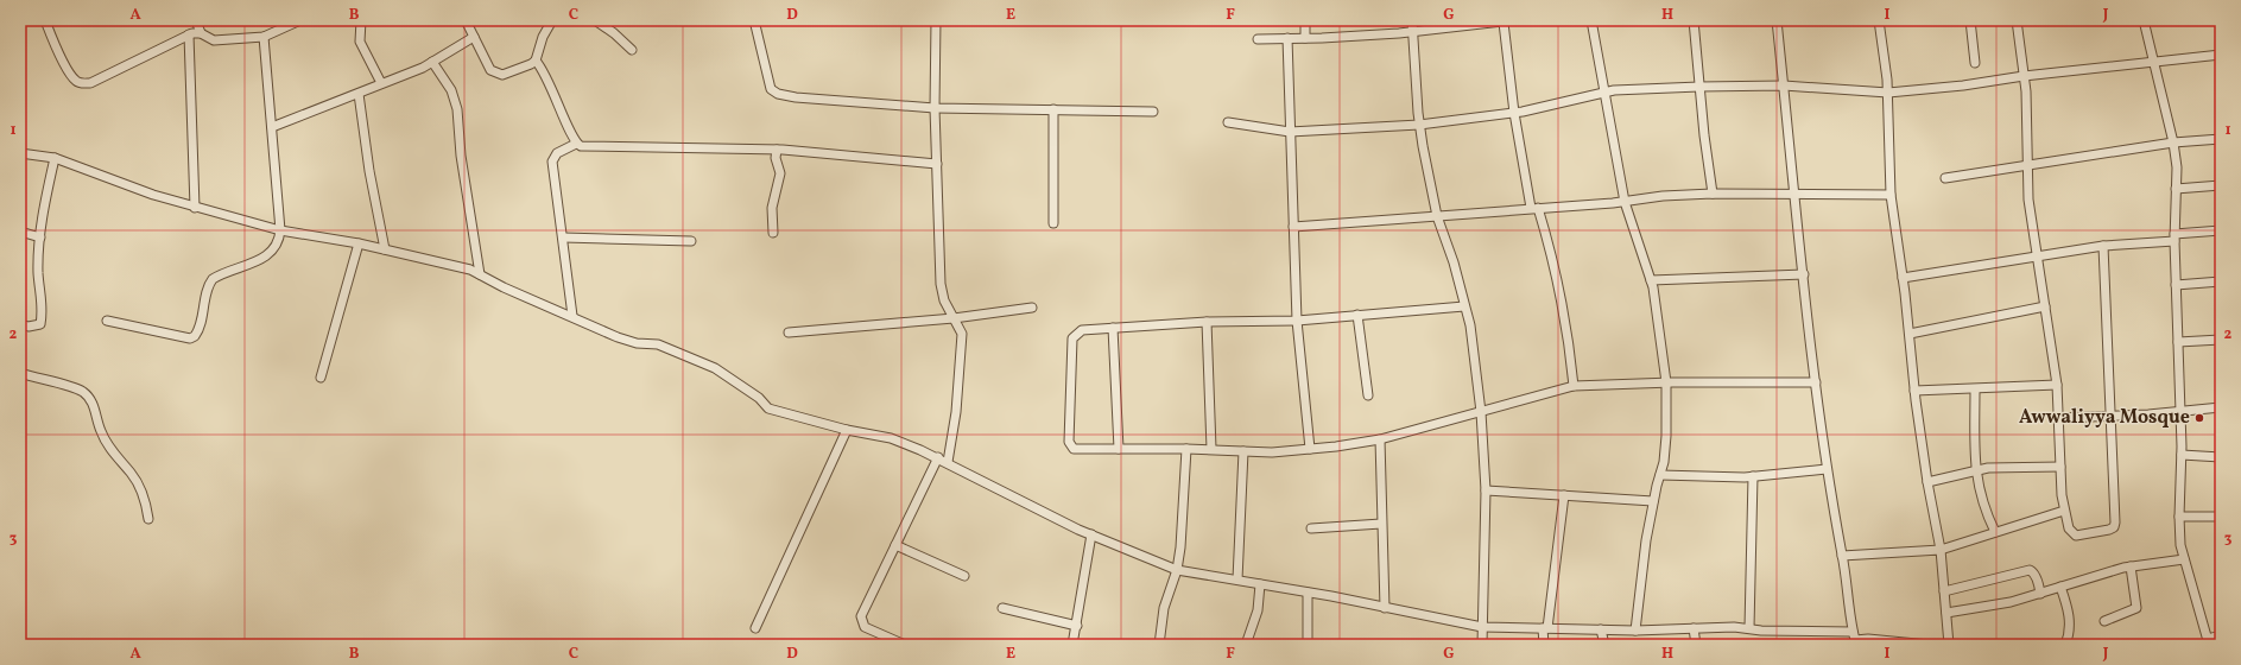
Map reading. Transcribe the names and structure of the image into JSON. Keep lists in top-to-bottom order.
{
  "places": ["Awwaliyya Mosque"],
  "grid": {
    "columns": [
      "A",
      "B",
      "C",
      "D",
      "E",
      "F",
      "G",
      "H",
      "I",
      "J"
    ],
    "rows": ["1", "2", "3"]
  }
}
